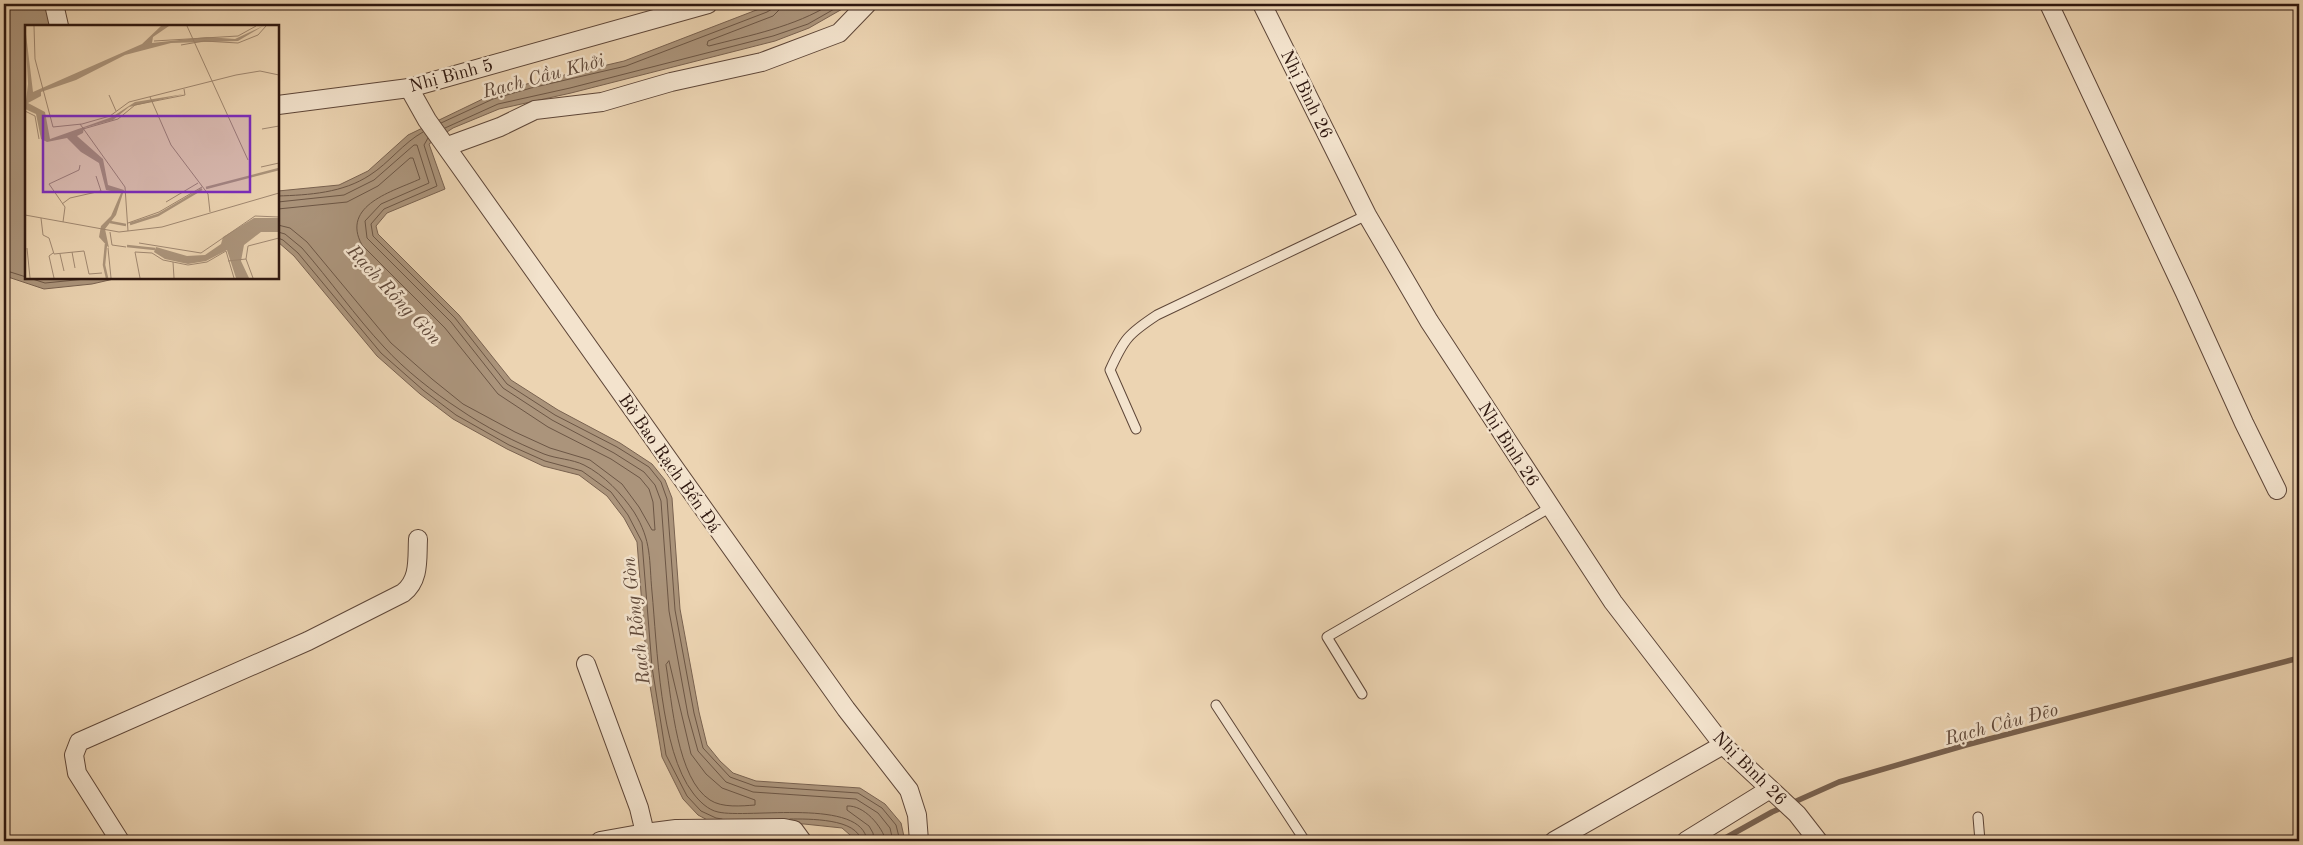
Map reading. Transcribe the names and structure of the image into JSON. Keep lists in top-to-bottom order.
{
  "streets": {
    "street": ["Nhị Bình 5", "Nhị Bình 26", "Bờ Bao Rạch Bến Đá"]
  },
  "crossings": [
    ["Nhị Bình 5", "Bờ Bao Rạch Bến Đá"]
  ],
  "water": ["Rạch Cầu Khởi", "Rạch Rỗng Gòn", "Rạch Cầu Đẽo"]
}
